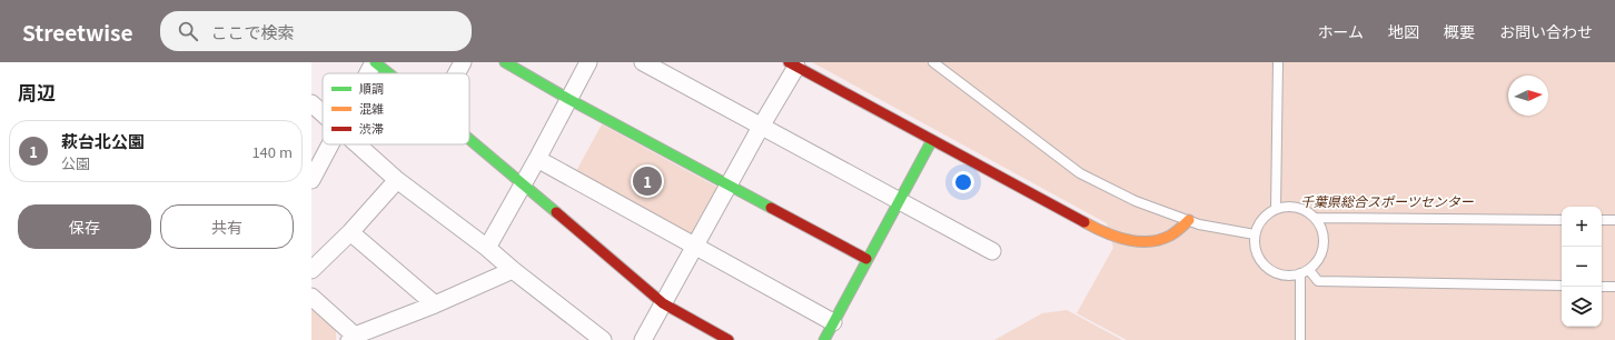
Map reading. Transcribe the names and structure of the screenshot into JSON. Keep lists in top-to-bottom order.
{
  "parks": ["千葉県総合スポーツセンター"],
  "legend": ["順調", "混雑", "渋滞"],
  "north": "right",
  "page": {
    "header": "Streetwise",
    "search": "ここで検索",
    "nav": [
      "ホーム",
      "地図",
      "概要",
      "お問い合わせ"
    ],
    "heading": "周辺",
    "list": [
      {
        "mark": "1",
        "name": "萩台北公園",
        "note": "公園",
        "value": "140 m"
      }
    ],
    "pins": "1",
    "buttons": ["保存", "共有"],
    "map_buttons": ["+", "−"]
  }
}
